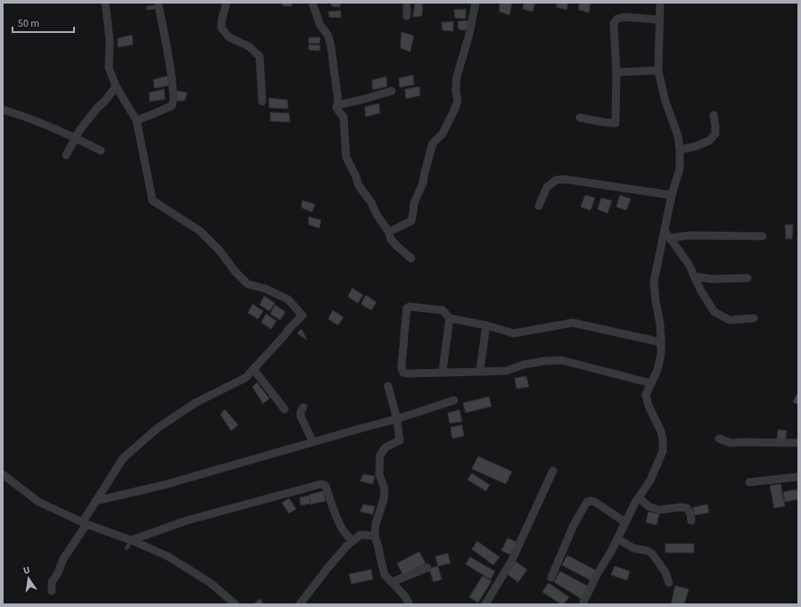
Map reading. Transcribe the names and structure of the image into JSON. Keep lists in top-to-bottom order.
{
  "scale_bar": "50 m",
  "north": "top"
}
